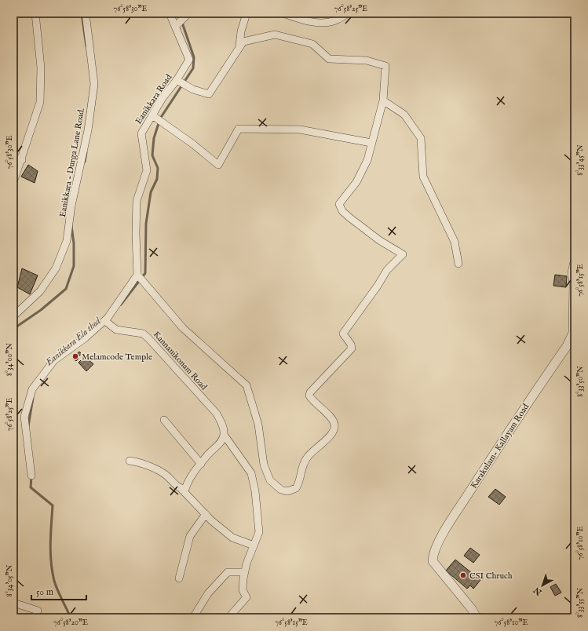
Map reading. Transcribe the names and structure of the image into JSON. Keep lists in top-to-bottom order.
{
  "streets": {
    "street": [
      "Eanikkara Road",
      "Eanikkara - Durga Lane Road.",
      "Kannanikonam Road",
      "Karakulam- Kallayam Road"
    ]
  },
  "water": ["Eanikkara Ela thod"],
  "places": ["Melamcode Temple", "CSI Chruch"],
  "scale_bar": "50 m",
  "north": "bottom left",
  "coordinates": [
    "76°58'30\"E",
    "76°58'25\"E",
    "8°33'45\"N",
    "76°58'15\"E",
    "8°34'00\"N",
    "8°33'50\"N",
    "76°58'10\"E",
    "8°34'05\"N",
    "8°33'55\"N",
    "76°58'20\"E"
  ]
}
